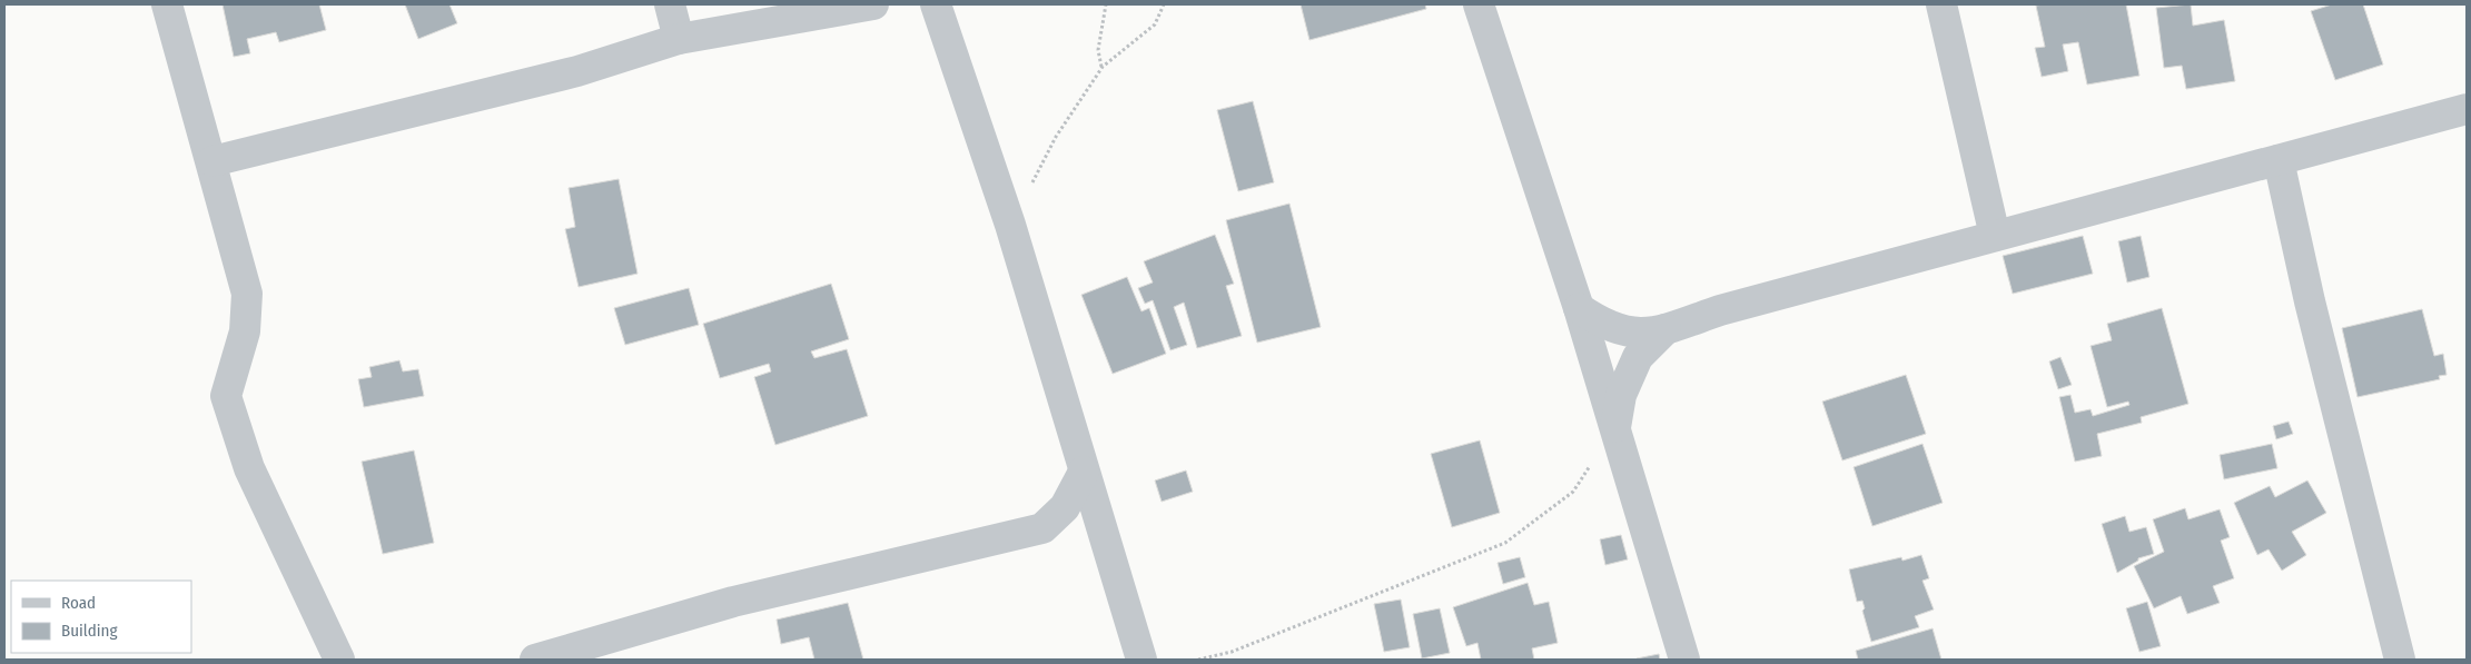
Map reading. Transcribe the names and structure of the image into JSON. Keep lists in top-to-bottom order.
{
  "legend": ["Road", "Building"]
}
